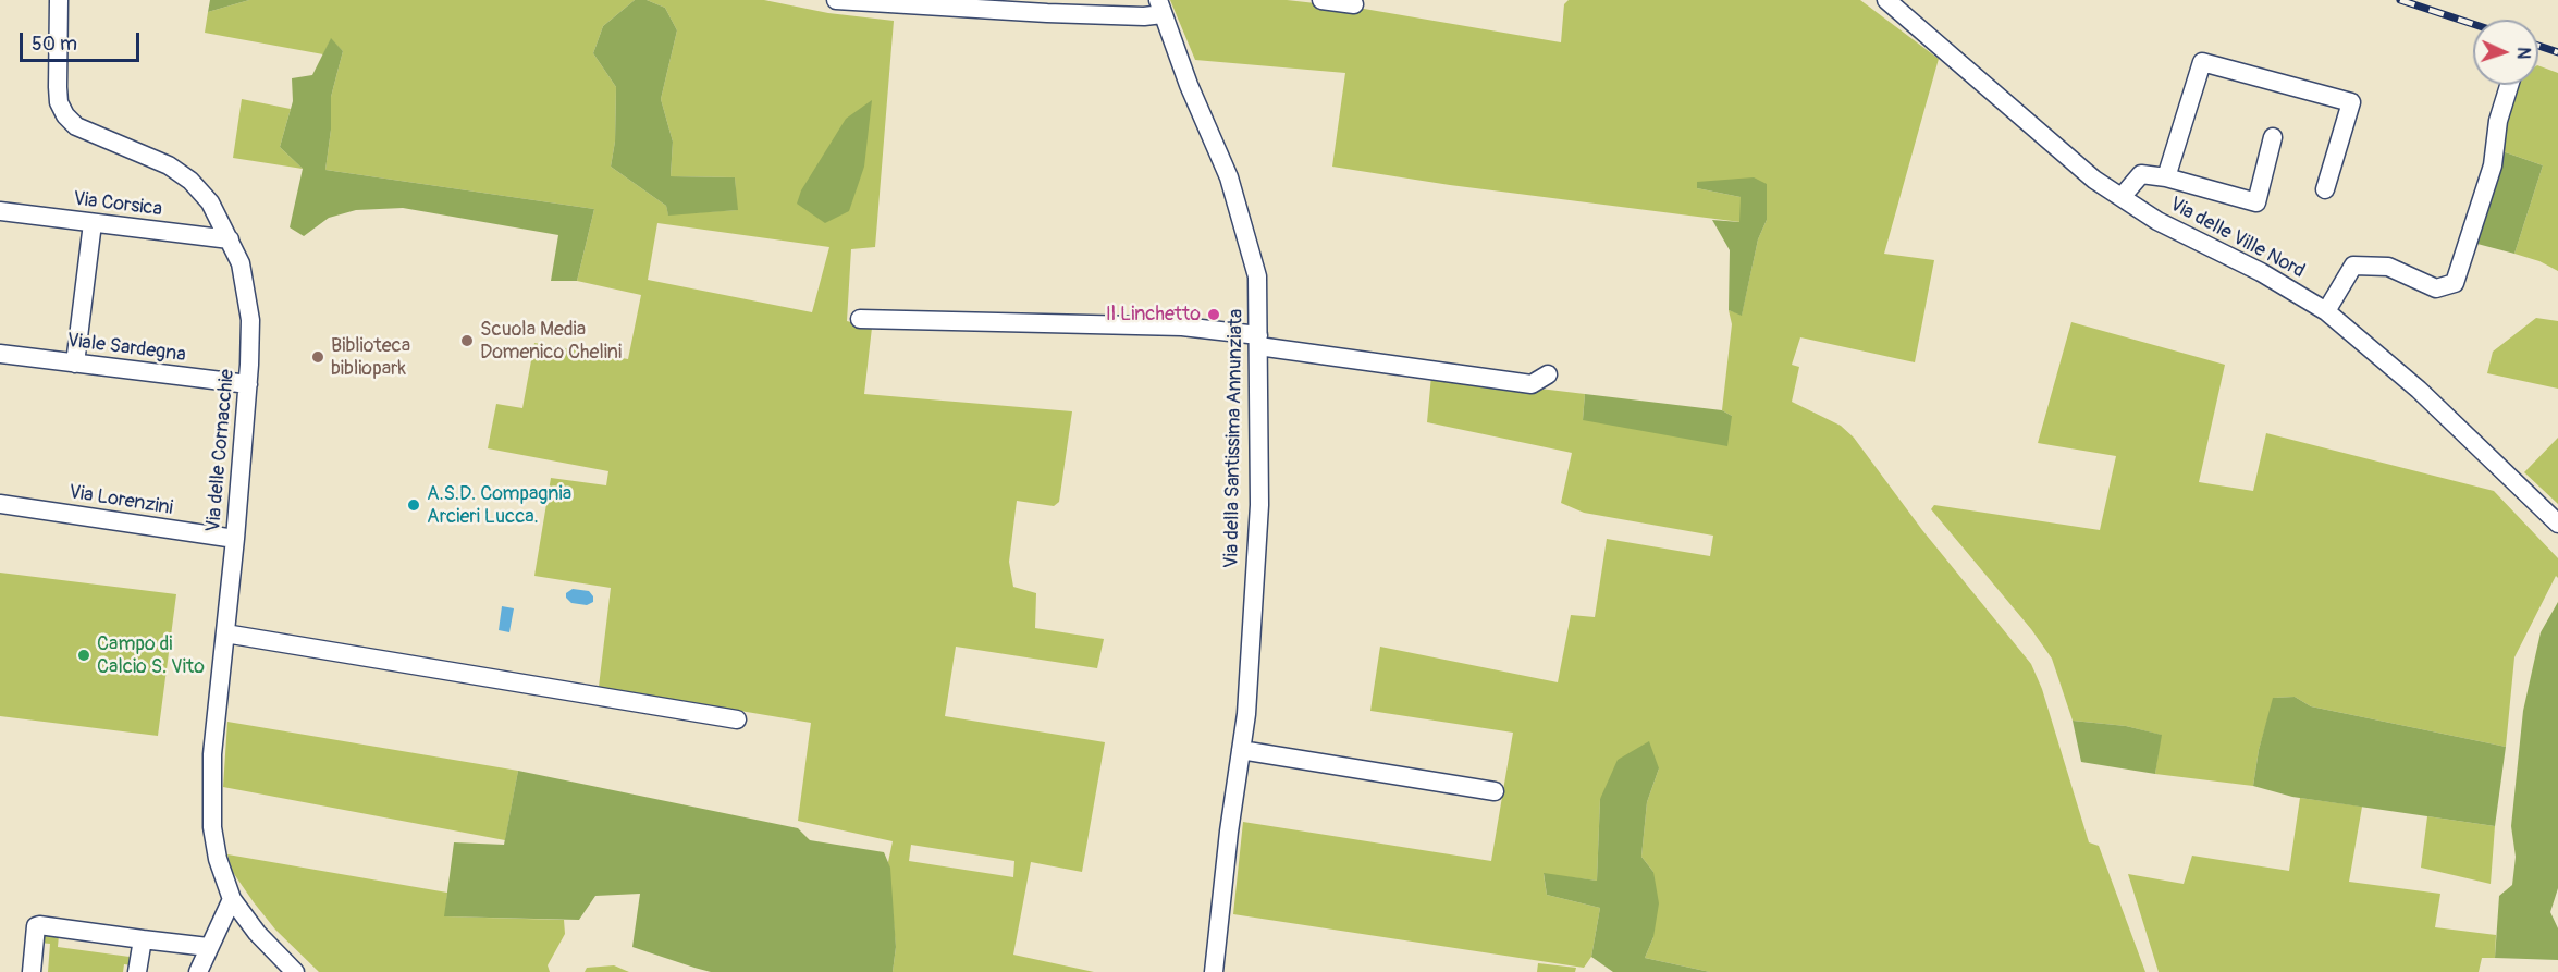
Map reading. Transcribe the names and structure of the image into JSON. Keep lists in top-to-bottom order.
{
  "streets": {
    "street": [
      "Via Corsica",
      "Via delle Ville Nord",
      "Viale Sardegna",
      "Via della Santissima Annunziata",
      "Via delle Cornacchie",
      "Via Lorenzini"
    ]
  },
  "crossings": [
    ["Via Corsica", "Via delle Cornacchie"],
    ["Viale Sardegna", "Via delle Cornacchie"],
    ["Via delle Cornacchie", "Via Lorenzini"]
  ],
  "places": [
    "Il Linchetto",
    "Scuola Media Domenico Chelini",
    "Biblioteca bibliopark",
    "A.S.D. Compagnia Arcieri Lucca.",
    "Campo di Calcio S. Vito"
  ],
  "scale_bar": "50 m",
  "north": "right"
}
